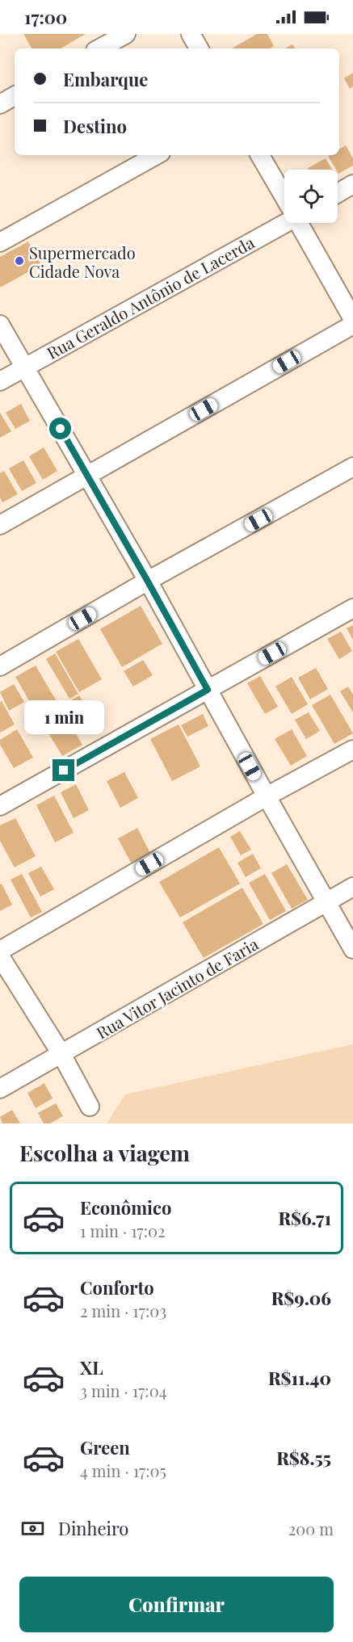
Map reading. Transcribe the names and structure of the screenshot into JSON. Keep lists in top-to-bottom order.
{
  "streets": {
    "street": ["Rua Geraldo Antônio de Lacerda", "Rua Vitor Jacinto de Faria"]
  },
  "places": ["Supermercado Cidade Nova"],
  "page": {
    "status": "17:00",
    "banner": ["Embarque", "Destino"],
    "bubble": "1 min",
    "heading": "Escolha a viagem",
    "list": [
      {
        "name": "Econômico",
        "note": "1 min · 17:02",
        "value": "R$6.71"
      },
      {
        "name": "Conforto",
        "note": "2 min · 17:03",
        "value": "R$9.06"
      },
      {
        "name": "XL",
        "note": "3 min · 17:04",
        "value": "R$11.40"
      },
      {
        "name": "Green",
        "note": "4 min · 17:05",
        "value": "R$8.55"
      }
    ],
    "pay": ["Dinheiro", "200 m"],
    "buttons": "Confirmar"
  }
}
